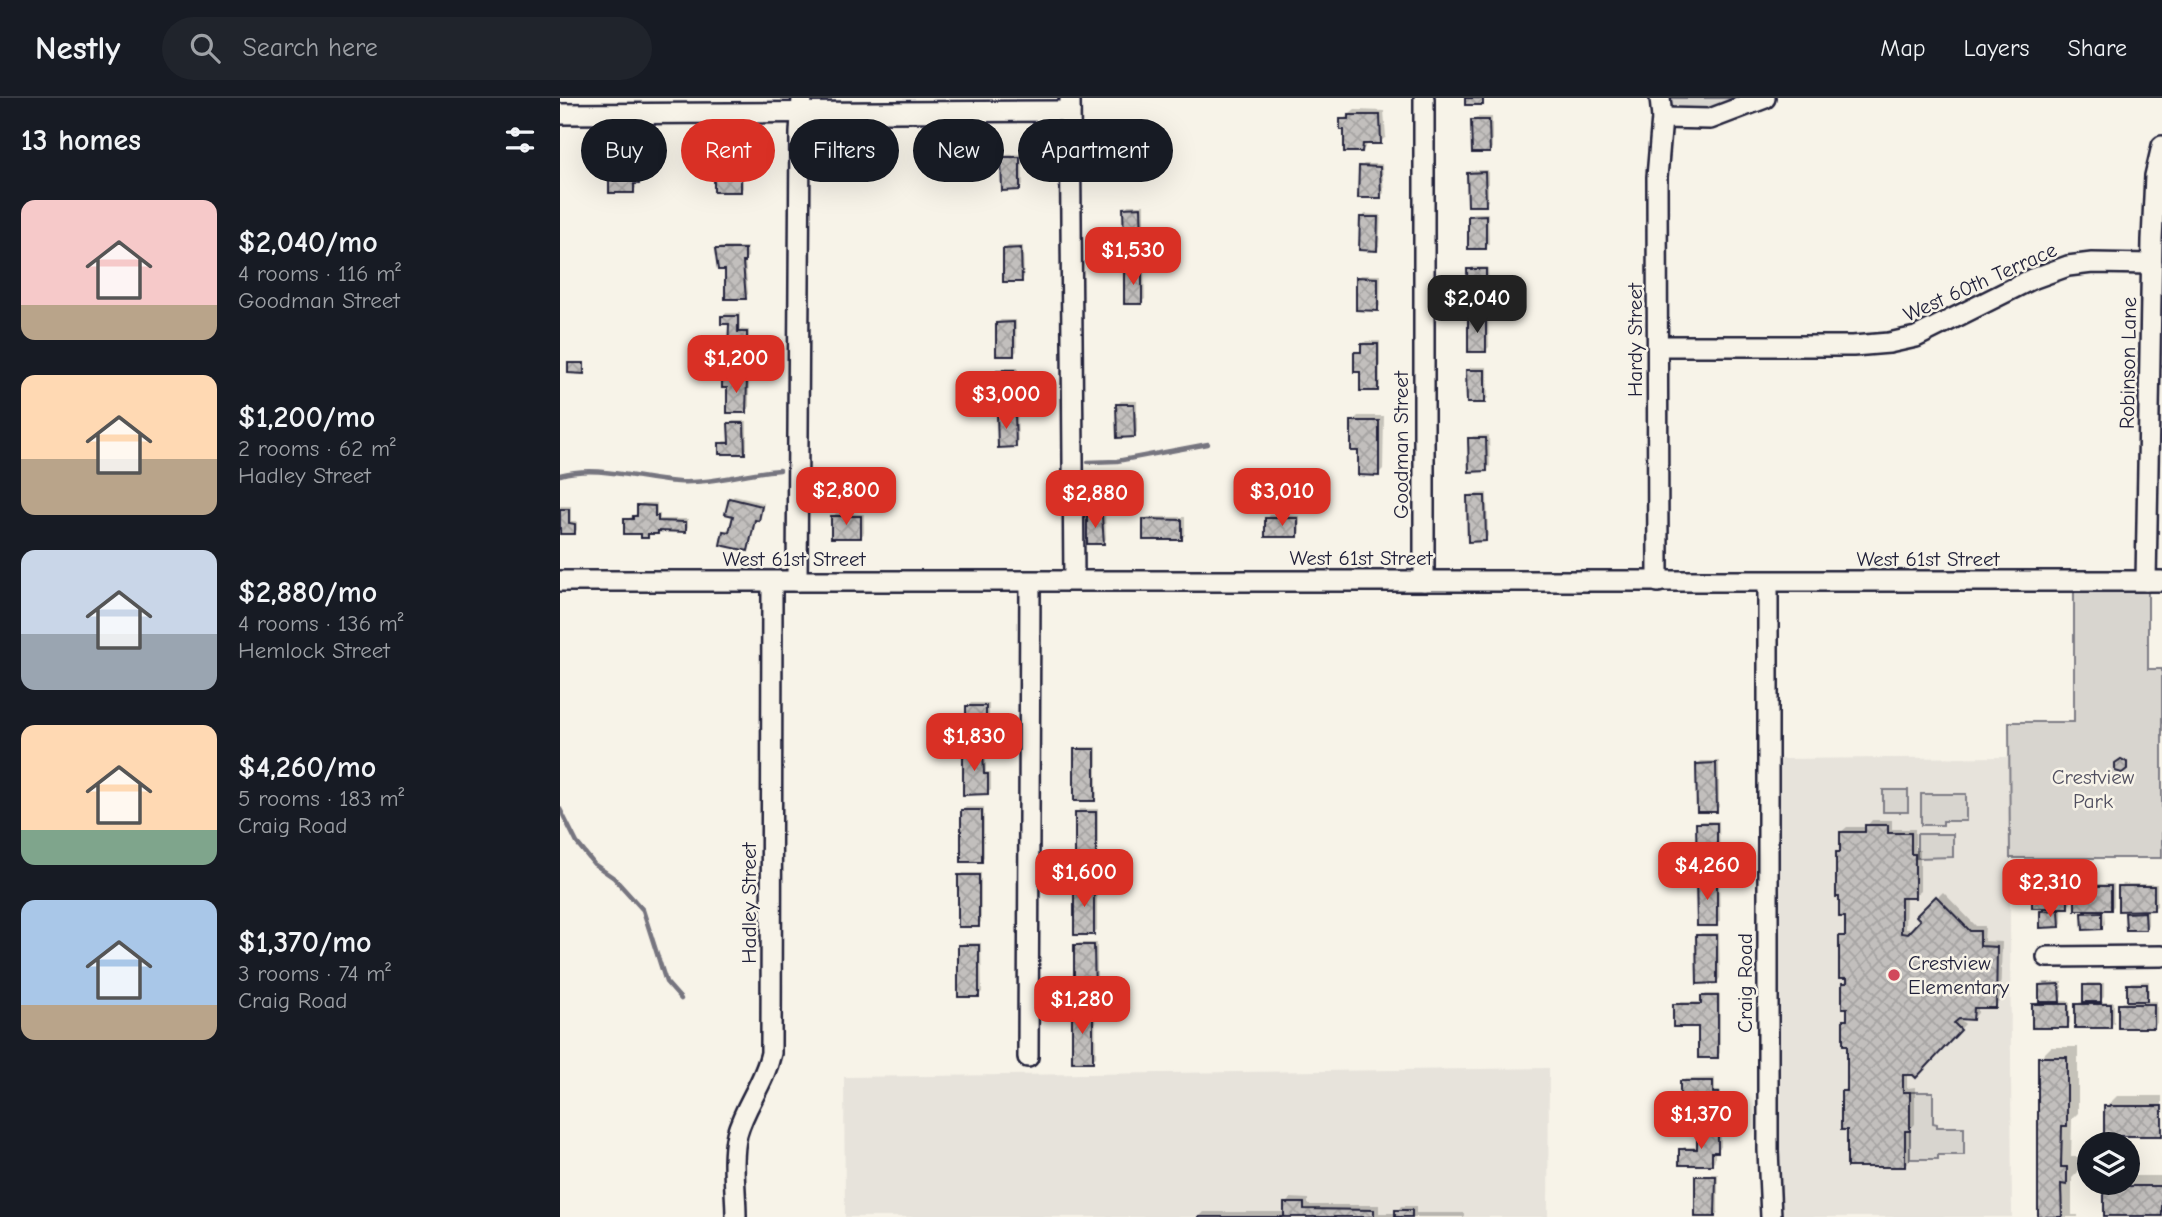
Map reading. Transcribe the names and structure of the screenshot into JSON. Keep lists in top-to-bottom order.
{
  "streets": {
    "street": [
      "West 60th Terrace",
      "Hardy Street",
      "Robinson Lane",
      "Goodman Street",
      "West 61st Street",
      "Hadley Street",
      "Craig Road"
    ]
  },
  "crossings": [
    ["West 60th Terrace", "Hardy Street"],
    ["West 60th Terrace", "Robinson Lane"],
    ["Hardy Street", "West 61st Street"],
    ["Robinson Lane", "West 61st Street"],
    ["Goodman Street", "West 61st Street"],
    ["West 61st Street", "Hadley Street"],
    ["West 61st Street", "Craig Road"]
  ],
  "parks": ["Crestview Park"],
  "places": ["Crestview Elementary"],
  "page": {
    "header": "Nestly",
    "search": "Search here",
    "nav": ["Map", "Layers", "Share"],
    "heading": "13 homes",
    "chip": [
      "Buy",
      "Rent",
      "Filters",
      "New",
      "Apartment"
    ],
    "list": [
      {
        "name": "$2,040/mo",
        "note": "4 rooms · 116 m² · Goodman Street"
      },
      {
        "name": "$1,200/mo",
        "note": "2 rooms · 62 m² · Hadley Street"
      },
      {
        "name": "$2,880/mo",
        "note": "4 rooms · 136 m² · Hemlock Street"
      },
      {
        "name": "$4,260/mo",
        "note": "5 rooms · 183 m² · Craig Road"
      },
      {
        "name": "$1,370/mo",
        "note": "3 rooms · 74 m² · Craig Road"
      }
    ],
    "price": [
      "$1,530",
      "$2,040",
      "$1,200",
      "$3,000",
      "$2,800",
      "$3,010",
      "$2,880",
      "$1,830",
      "$4,260",
      "$1,600",
      "$2,310",
      "$1,280",
      "$1,370"
    ]
  }
}
